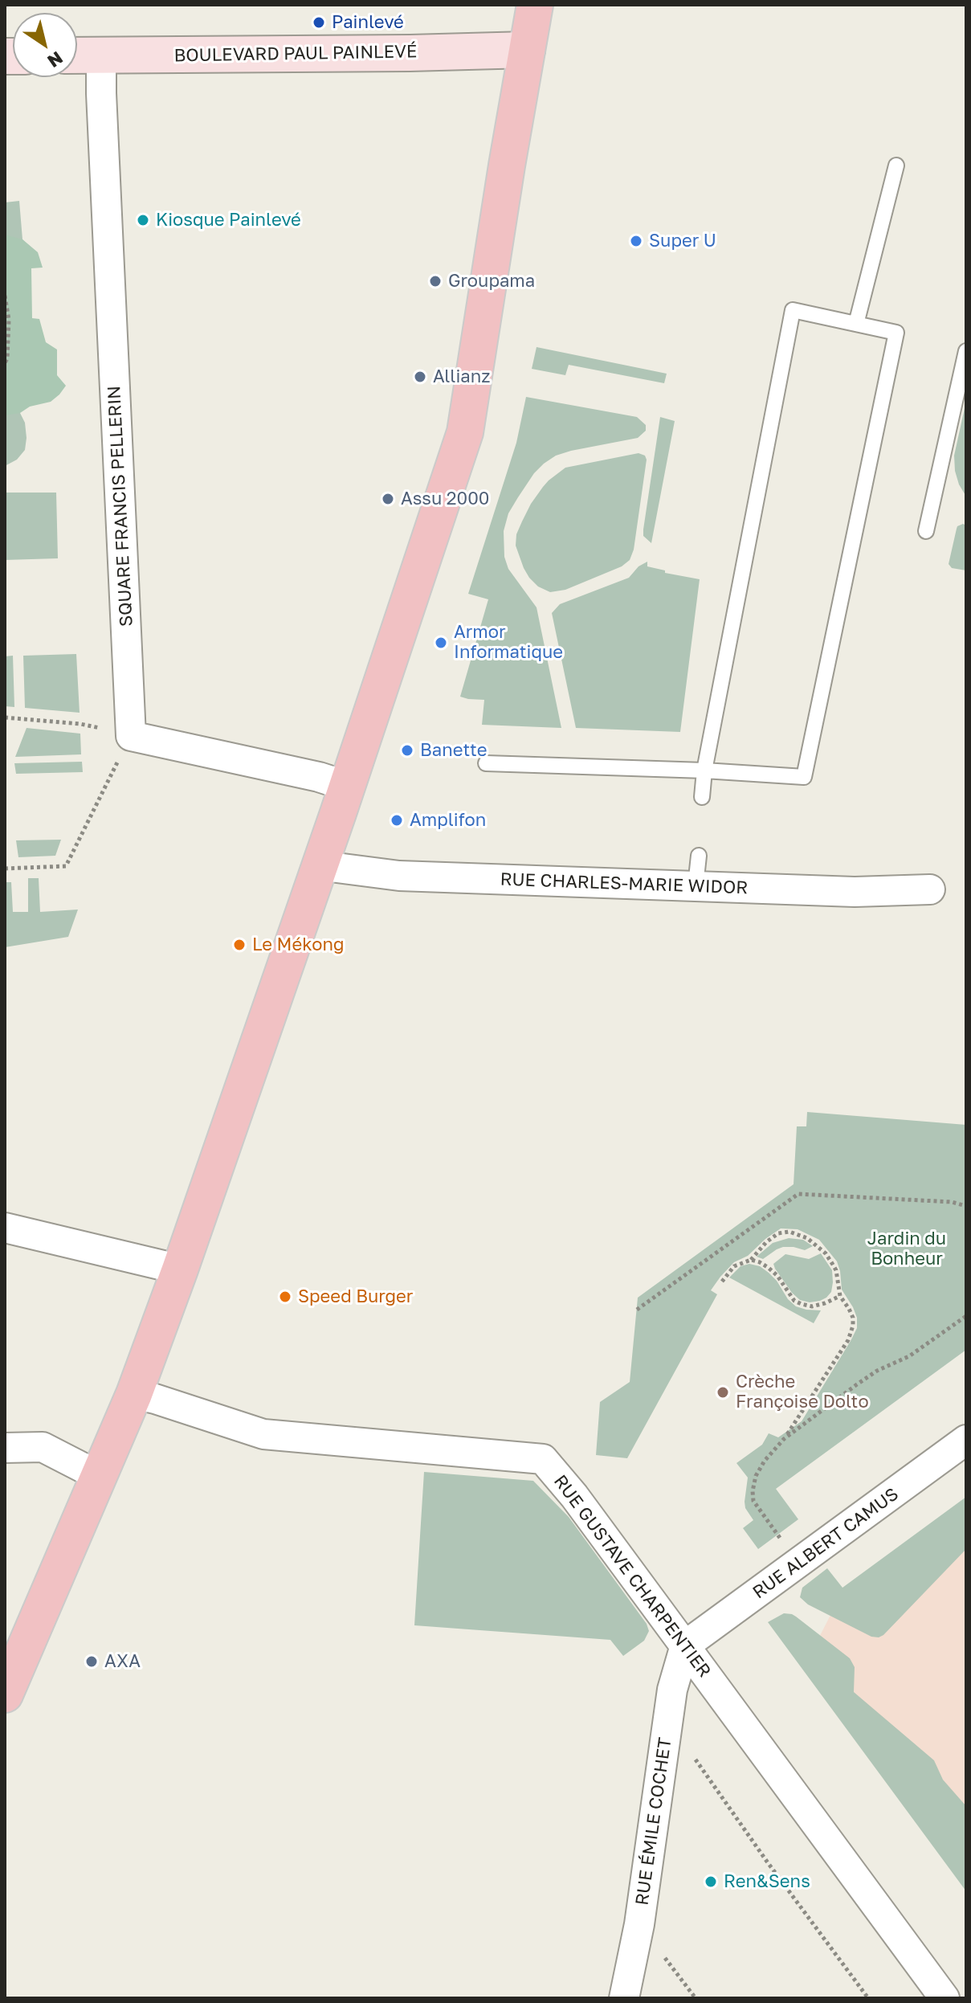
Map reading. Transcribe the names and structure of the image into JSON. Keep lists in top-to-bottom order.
{
  "streets": {
    "street": [
      "BOULEVARD PAUL PAINLEVÉ",
      "SQUARE FRANCIS PELLERIN",
      "RUE CHARLES-MARIE WIDOR",
      "RUE ALBERT CAMUS",
      "RUE GUSTAVE CHARPENTIER",
      "RUE ÉMILE COCHET"
    ]
  },
  "crossings": [
    ["BOULEVARD PAUL PAINLEVÉ", "SQUARE FRANCIS PELLERIN"],
    ["RUE ALBERT CAMUS", "RUE GUSTAVE CHARPENTIER"],
    ["RUE ALBERT CAMUS", "RUE ÉMILE COCHET"],
    ["RUE GUSTAVE CHARPENTIER", "RUE ÉMILE COCHET"]
  ],
  "parks": ["Jardin du Bonheur"],
  "places": [
    "Painlevé",
    "Kiosque Painlevé",
    "Super U",
    "Groupama",
    "Allianz",
    "Assu 2000",
    "Armor Informatique",
    "Banette",
    "Amplifon",
    "Le Mékong",
    "Speed Burger",
    "Crèche Françoise Dolto",
    "AXA",
    "Ren&Sens"
  ],
  "north": "bottom right"
}
